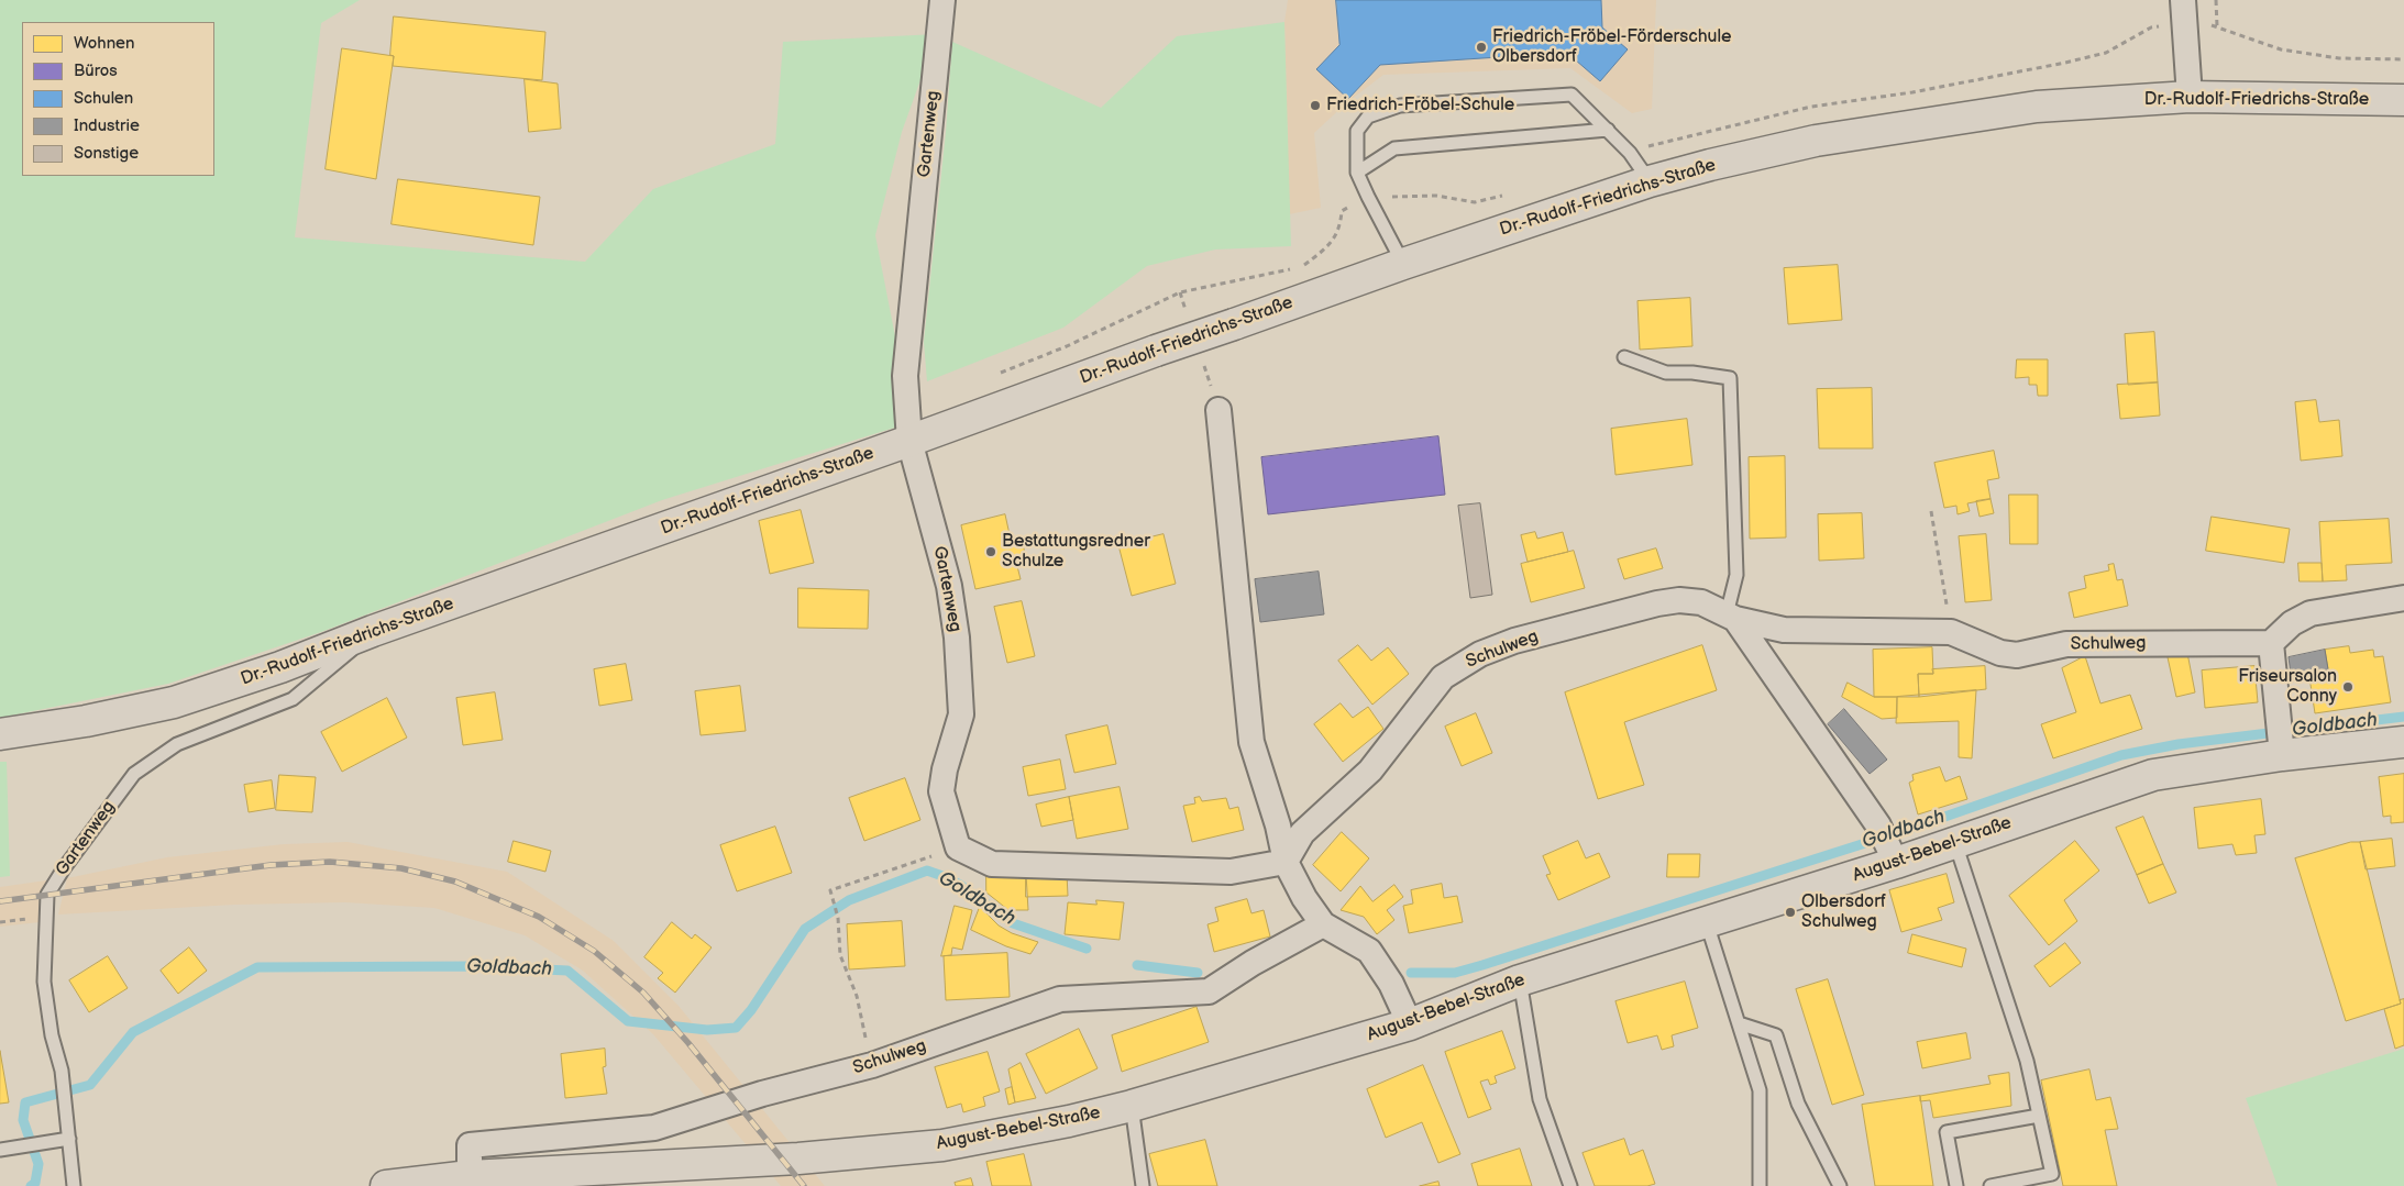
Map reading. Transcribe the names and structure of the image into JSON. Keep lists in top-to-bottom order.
{
  "streets": {
    "main road": ["Dr.-Rudolf-Friedrichs-Straße", "August-Bebel-Straße"],
    "street": ["Gartenweg", "Schulweg"]
  },
  "crossings": [
    ["Dr.-Rudolf-Friedrichs-Straße", "Gartenweg"],
    ["Schulweg", "August-Bebel-Straße"]
  ],
  "water": ["Goldbach"],
  "places": [
    "Friedrich-Fröbel-Förderschule Olbersdorf",
    "Friedrich-Fröbel-Schule",
    "Bestattungsredner Schulze",
    "Friseursalon Conny",
    "Olbersdorf Schulweg"
  ],
  "legend": [
    "Wohnen",
    "Büros",
    "Schulen",
    "Industrie",
    "Sonstige"
  ]
}
